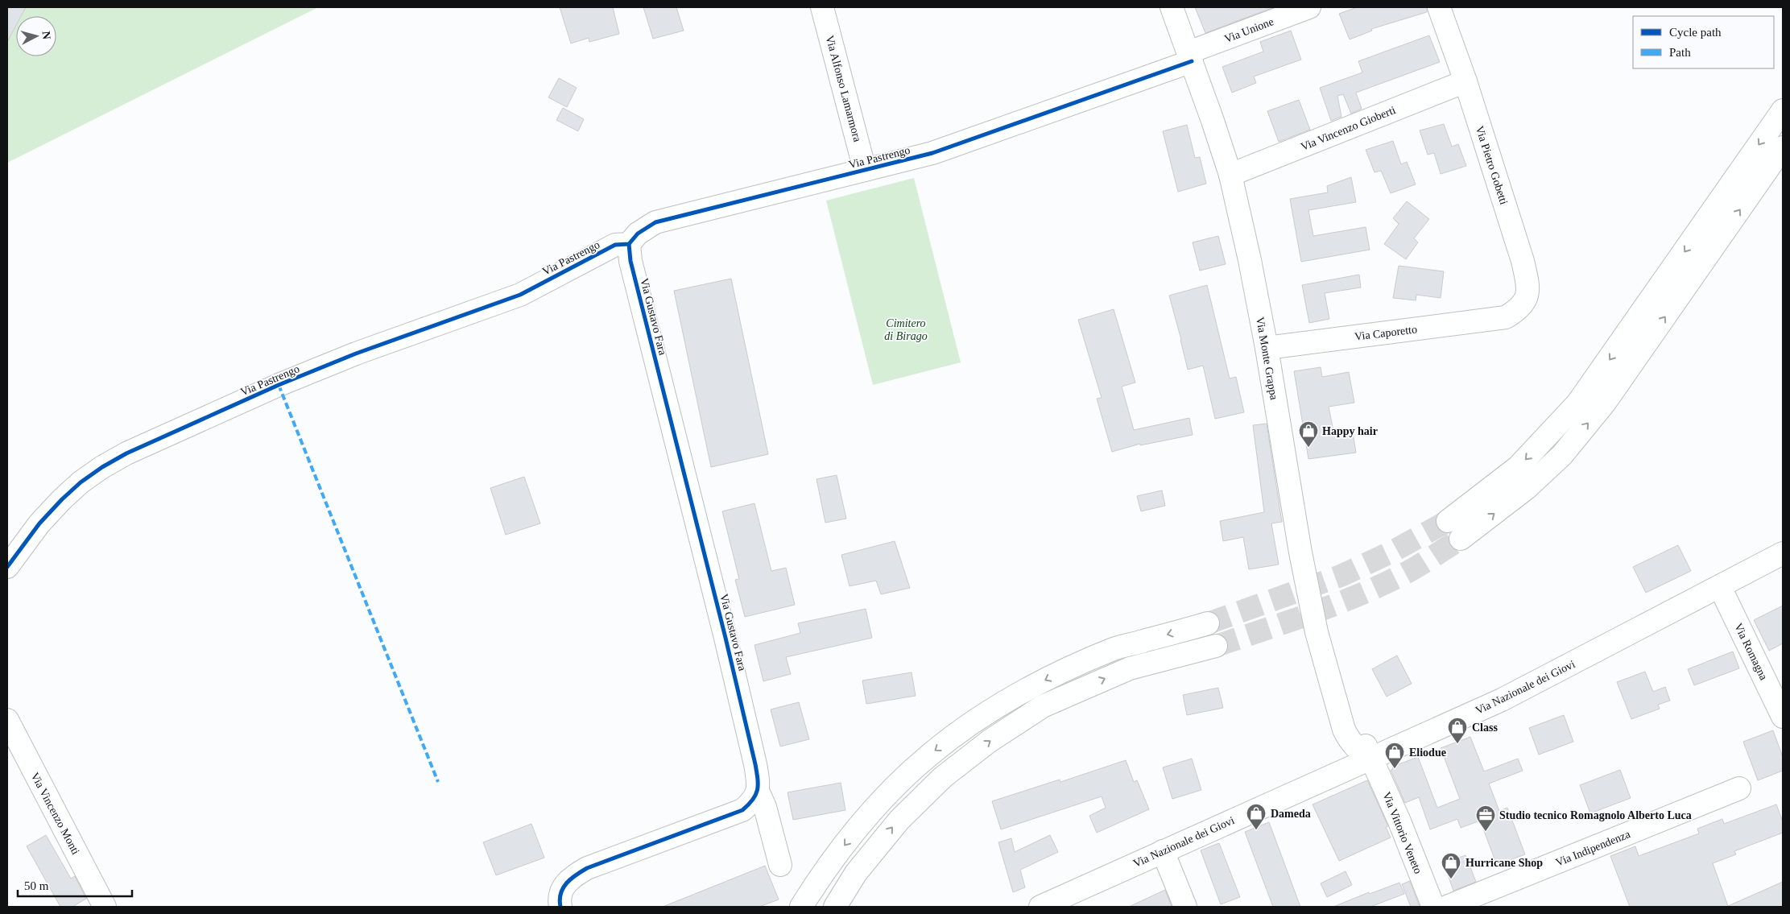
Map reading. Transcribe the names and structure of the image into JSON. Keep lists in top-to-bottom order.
{
  "streets": {
    "main road": [
      "Via Unione",
      "Via Alfonso Lamarmora",
      "Via Vincenzo Gioberti",
      "Via Pastrengo",
      "Via Pietro Gobetti",
      "Via Gustavo Fara",
      "Via Caporetto",
      "Via Monte Grappa",
      "Via Romagna",
      "Via Nazionale dei Giovi",
      "Via Vincenzo Monti",
      "Via Vittorio Veneto",
      "Via Indipendenza"
    ]
  },
  "crossings": [
    ["Via Unione", "Via Pastrengo"],
    ["Via Unione", "Via Monte Grappa"],
    ["Via Alfonso Lamarmora", "Via Pastrengo"],
    ["Via Vincenzo Gioberti", "Via Pietro Gobetti"],
    ["Via Vincenzo Gioberti", "Via Monte Grappa"],
    ["Via Pastrengo", "Via Gustavo Fara"],
    ["Via Pastrengo", "Via Monte Grappa"],
    ["Via Pietro Gobetti", "Via Caporetto"],
    ["Via Caporetto", "Via Monte Grappa"],
    ["Via Monte Grappa", "Via Nazionale dei Giovi"],
    ["Via Monte Grappa", "Via Vittorio Veneto"],
    ["Via Romagna", "Via Nazionale dei Giovi"],
    ["Via Nazionale dei Giovi", "Via Vittorio Veneto"]
  ],
  "parks": ["Cimitero di Birago"],
  "places": {
    "shop": [
      "Happy hair",
      "Class",
      "Eliodue",
      "Dameda",
      "Hurricane Shop"
    ],
    "office": ["Studio tecnico Romagnolo Alberto Luca"]
  },
  "legend": ["Cycle path", "Path"],
  "scale_bar": "50 m",
  "north": "right"
}
